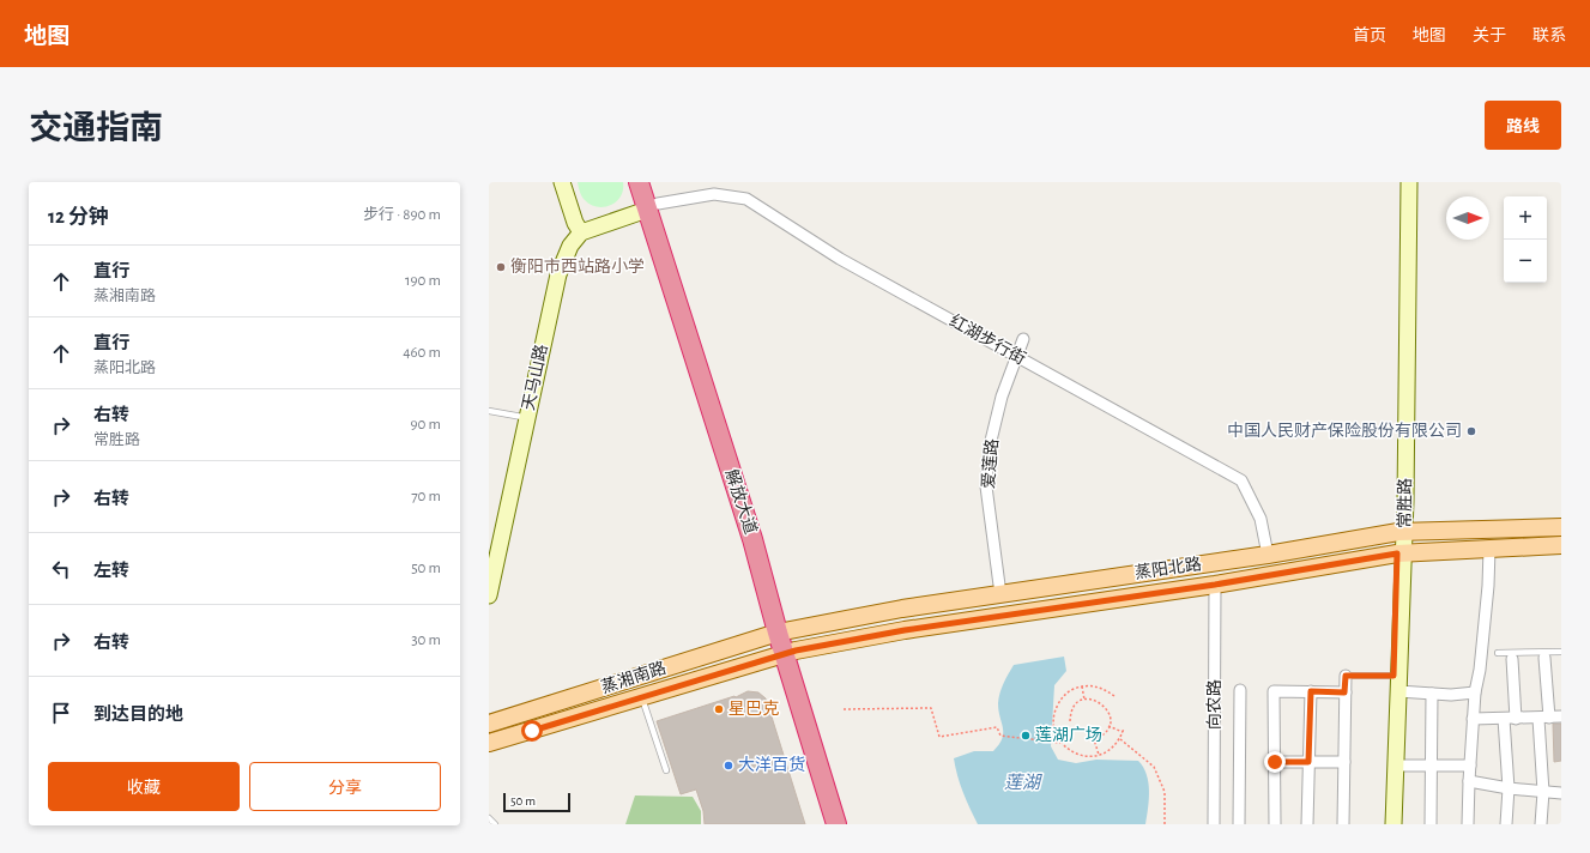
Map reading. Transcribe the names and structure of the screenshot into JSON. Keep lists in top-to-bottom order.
{
  "streets": {
    "highway": ["解放大道"],
    "main road": ["蒸阳北路", "蒸湘南路"],
    "street": [
      "红湖步行街",
      "天马山路",
      "爱莲路",
      "常胜路",
      "向农路"
    ]
  },
  "crossings": [
    ["红湖步行街", "爱莲路"],
    ["红湖步行街", "解放大道"],
    ["红湖步行街", "蒸阳北路"],
    ["爱莲路", "蒸阳北路"],
    ["解放大道", "蒸阳北路"],
    ["解放大道", "蒸湘南路"],
    ["常胜路", "蒸阳北路"],
    ["蒸阳北路", "蒸湘南路"],
    ["蒸阳北路", "向农路"]
  ],
  "water": ["莲湖"],
  "places": [
    "衡阳市西站路小学",
    "中国人民财产保险股份有限公司",
    "星巴克",
    "莲湖广场",
    "大洋百货"
  ],
  "scale_bar": "50 m",
  "north": "right",
  "page": {
    "header": "地图",
    "nav": [
      "首页",
      "地图",
      "关于",
      "联系"
    ],
    "title": "交通指南",
    "buttons": [
      "路线",
      ["收藏", "分享"]
    ],
    "heading": ["12 分钟", "步行 · 890 m"],
    "map_buttons": ["+", "−"],
    "list": [
      ["直行", "蒸湘南路", "190 m"],
      ["直行", "蒸阳北路", "460 m"],
      ["右转", "常胜路", "90 m"],
      ["右转", "70 m"],
      ["左转", "50 m"],
      ["右转", "30 m"],
      "到达目的地"
    ],
    "scale": "50 m"
  }
}
